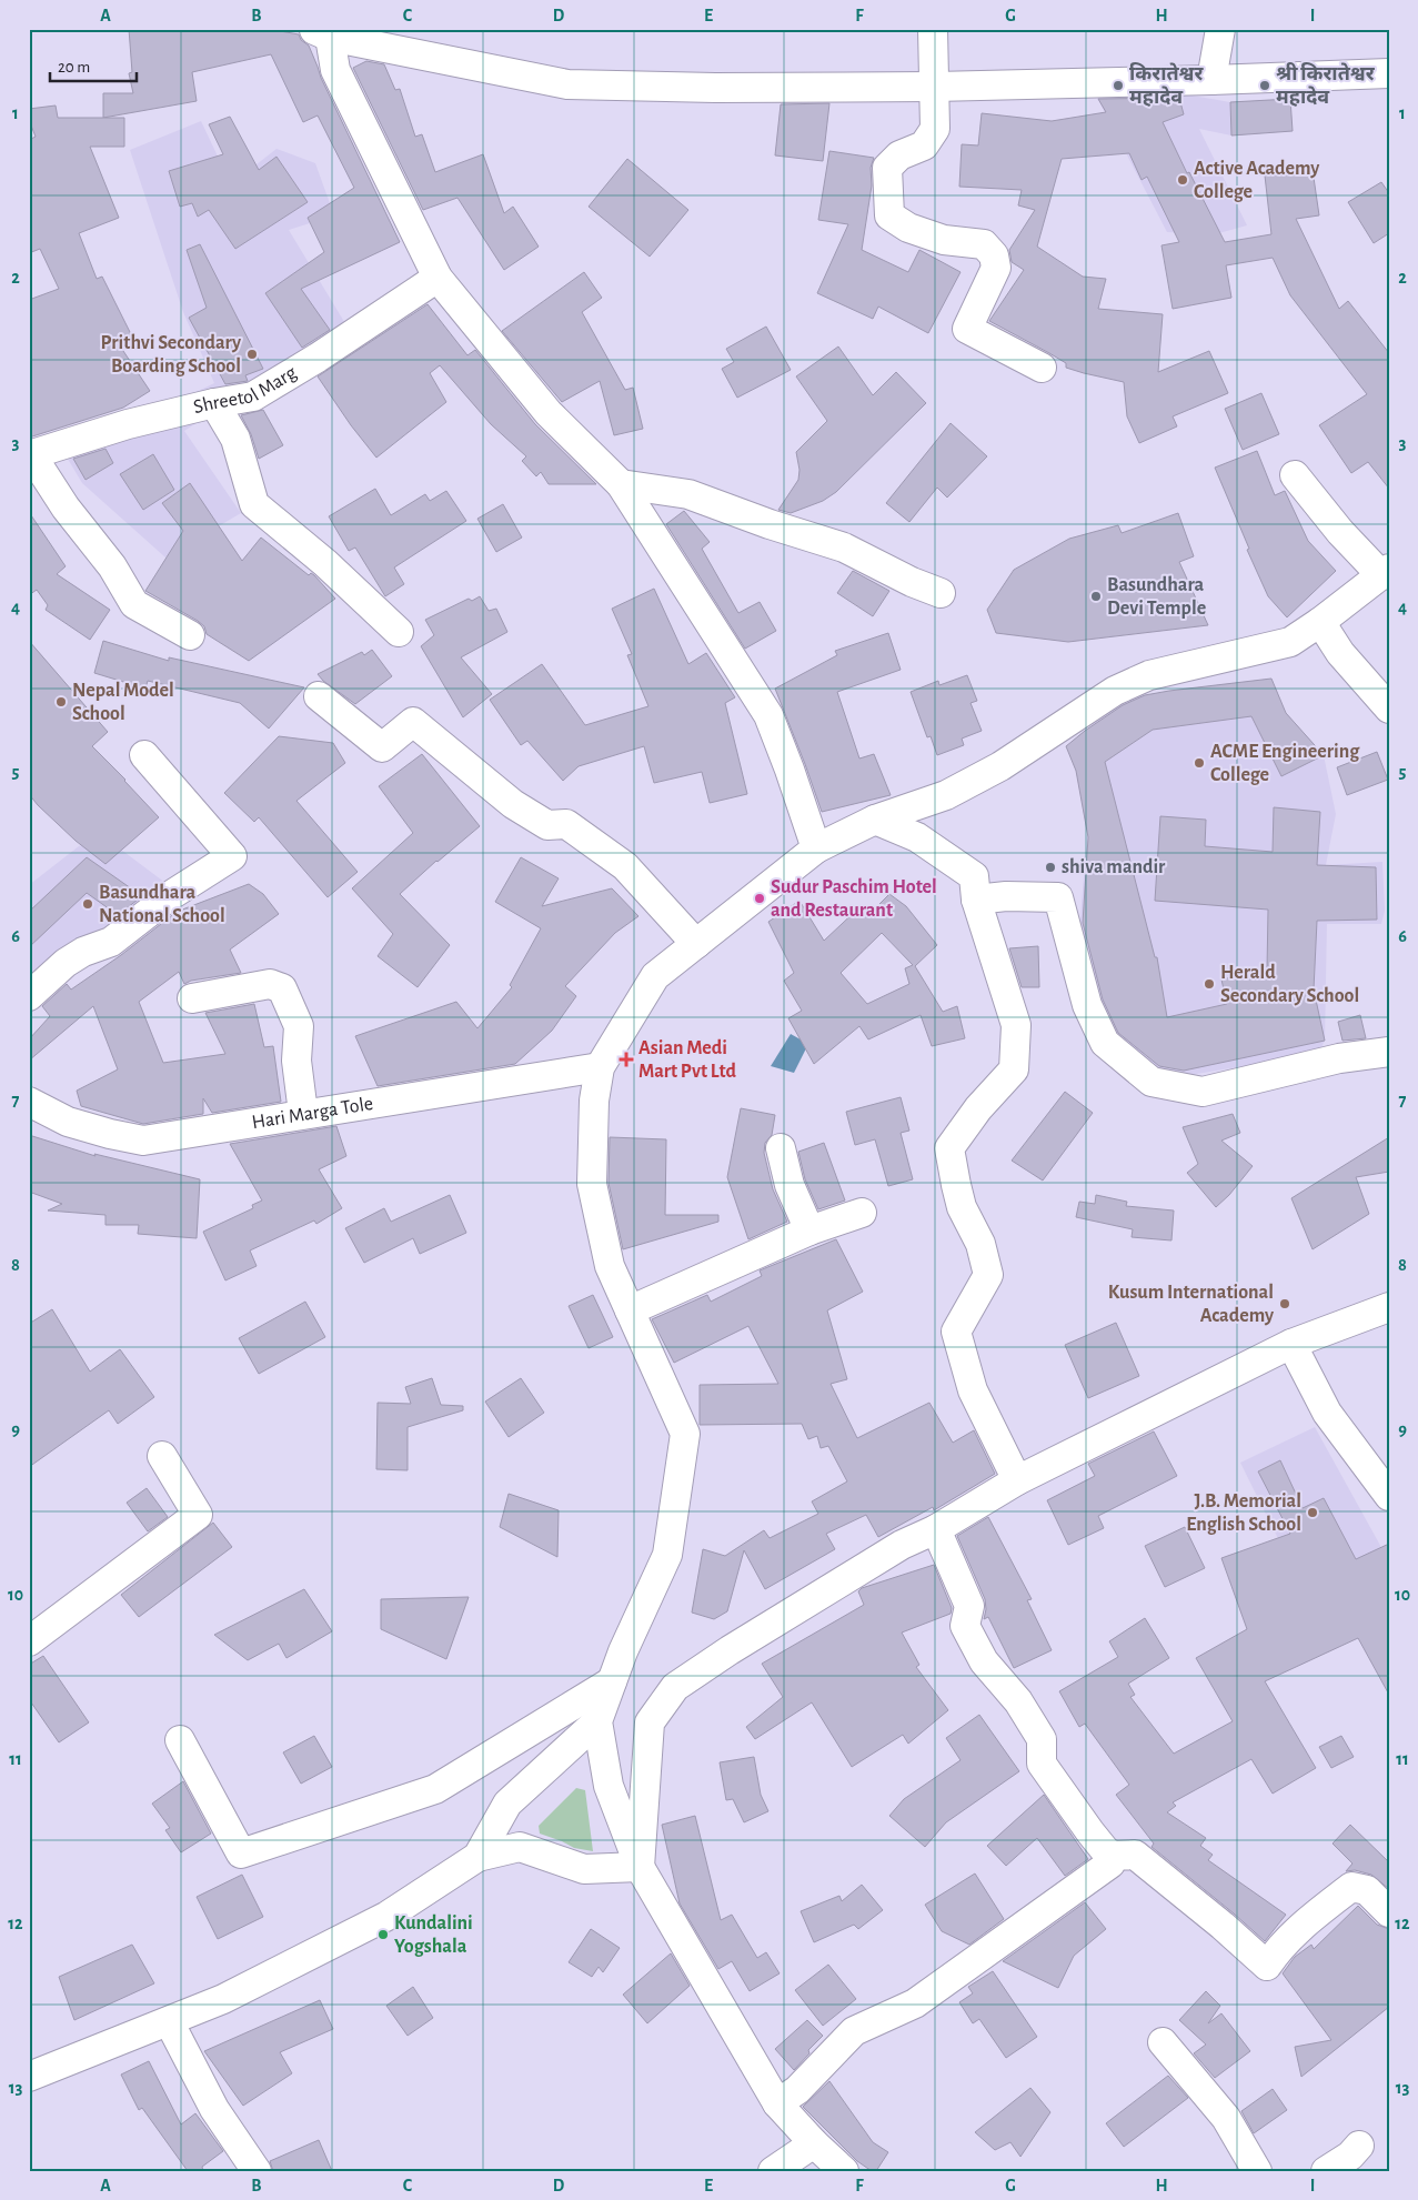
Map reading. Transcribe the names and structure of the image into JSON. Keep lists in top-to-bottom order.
{
  "streets": {
    "street": ["Shreetol Marg", "Hari Marga Tole"]
  },
  "places": {
    "other": [
      "किरातेश्वर महादेव",
      "श्री किरातेश्वर महादेव",
      "Active Academy College",
      "Prithvi Secondary Boarding School",
      "Basundhara Devi Temple",
      "Nepal Model School",
      "ACME Engineering College",
      "shiva mandir",
      "Sudur Paschim Hotel and Restaurant",
      "Basundhara National School",
      "Herald Secondary School",
      "Kusum International Academy",
      "J.B. Memorial English School",
      "Kundalini Yogshala"
    ],
    "health": ["Asian Medi Mart Pvt Ltd"]
  },
  "scale_bar": "20 m",
  "grid": {
    "columns": [
      "A",
      "B",
      "C",
      "D",
      "E",
      "F",
      "G",
      "H",
      "I"
    ],
    "rows": [
      "1",
      "2",
      "3",
      "4",
      "5",
      "6",
      "7",
      "8",
      "9",
      "10",
      "11",
      "12",
      "13"
    ]
  }
}
